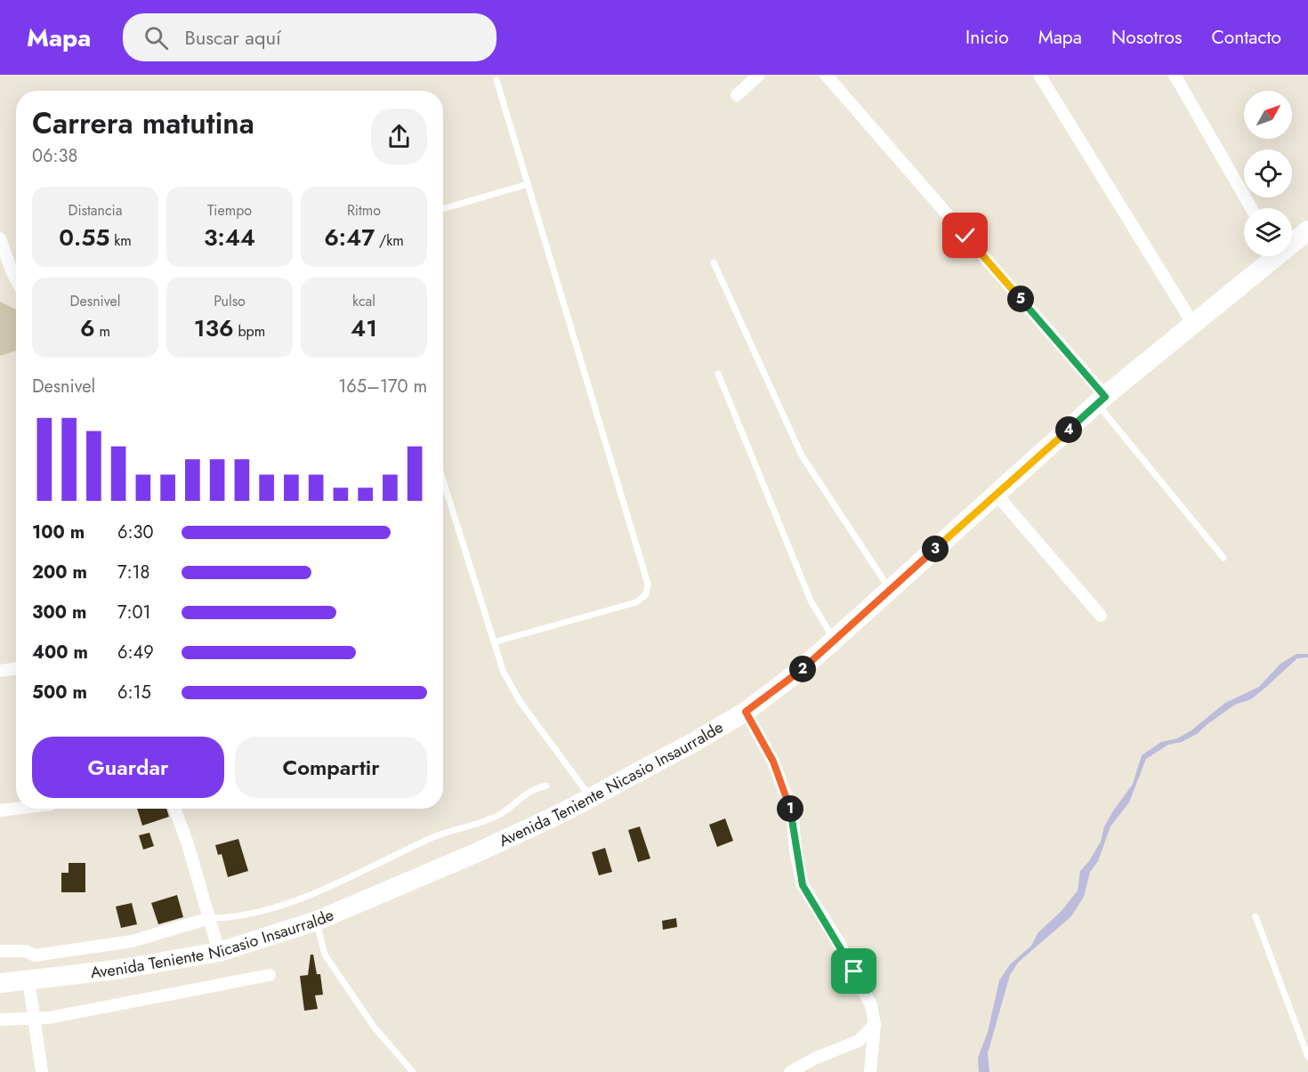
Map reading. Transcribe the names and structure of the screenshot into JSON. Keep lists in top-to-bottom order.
{
  "streets": {
    "main road": ["Avenida Teniente Nicasio Insaurralde"]
  },
  "north": "top right",
  "page": {
    "header": "Mapa",
    "search": "Buscar aquí",
    "nav": [
      "Inicio",
      "Mapa",
      "Nosotros",
      "Contacto"
    ],
    "heading": ["Carrera matutina", "06:38"],
    "stats": [
      ["Distancia", "0.55 km"],
      ["Tiempo", "3:44"],
      ["Ritmo", "6:47 /km"],
      ["Desnivel", "6 m"],
      ["Pulso", "136 bpm"],
      ["kcal", "41"]
    ],
    "pins": [
      "5",
      "4",
      "3",
      "2",
      "1"
    ],
    "chart": ["Desnivel", "165–170 m"],
    "list": [
      {
        "name": "100 m",
        "note": "6:30"
      },
      {
        "name": "200 m",
        "note": "7:18"
      },
      {
        "name": "300 m",
        "note": "7:01"
      },
      {
        "name": "400 m",
        "note": "6:49"
      },
      {
        "name": "500 m",
        "note": "6:15"
      }
    ],
    "buttons": ["Guardar", "Compartir"]
  }
}
